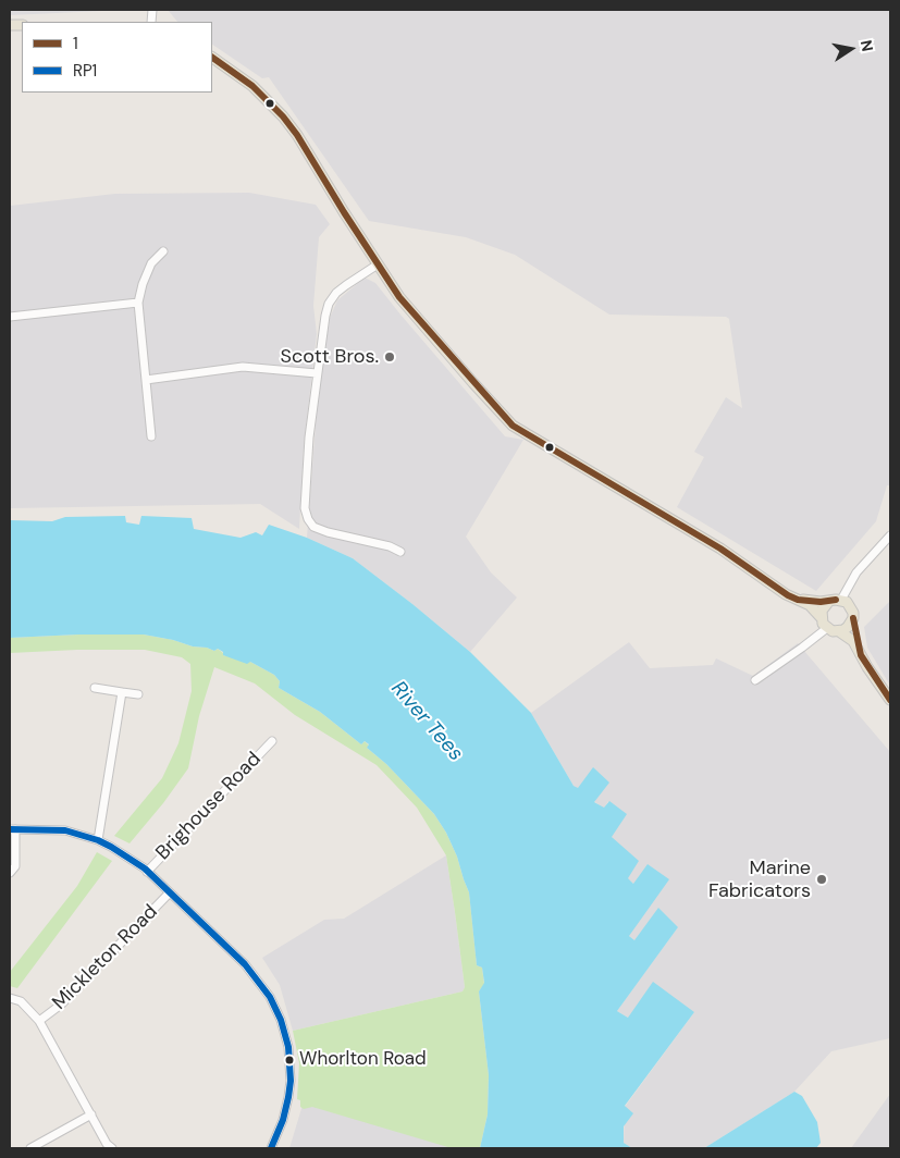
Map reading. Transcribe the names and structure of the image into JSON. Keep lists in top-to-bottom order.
{
  "streets": {
    "street": ["Brighouse Road", "Mickleton Road"]
  },
  "water": ["River Tees"],
  "places": ["Scott Bros.", "Marine Fabricators", "Whorlton Road"],
  "lines": ["transit line 1", "transit line RP1"],
  "legend": ["1", "RP1"],
  "north": "right"
}
